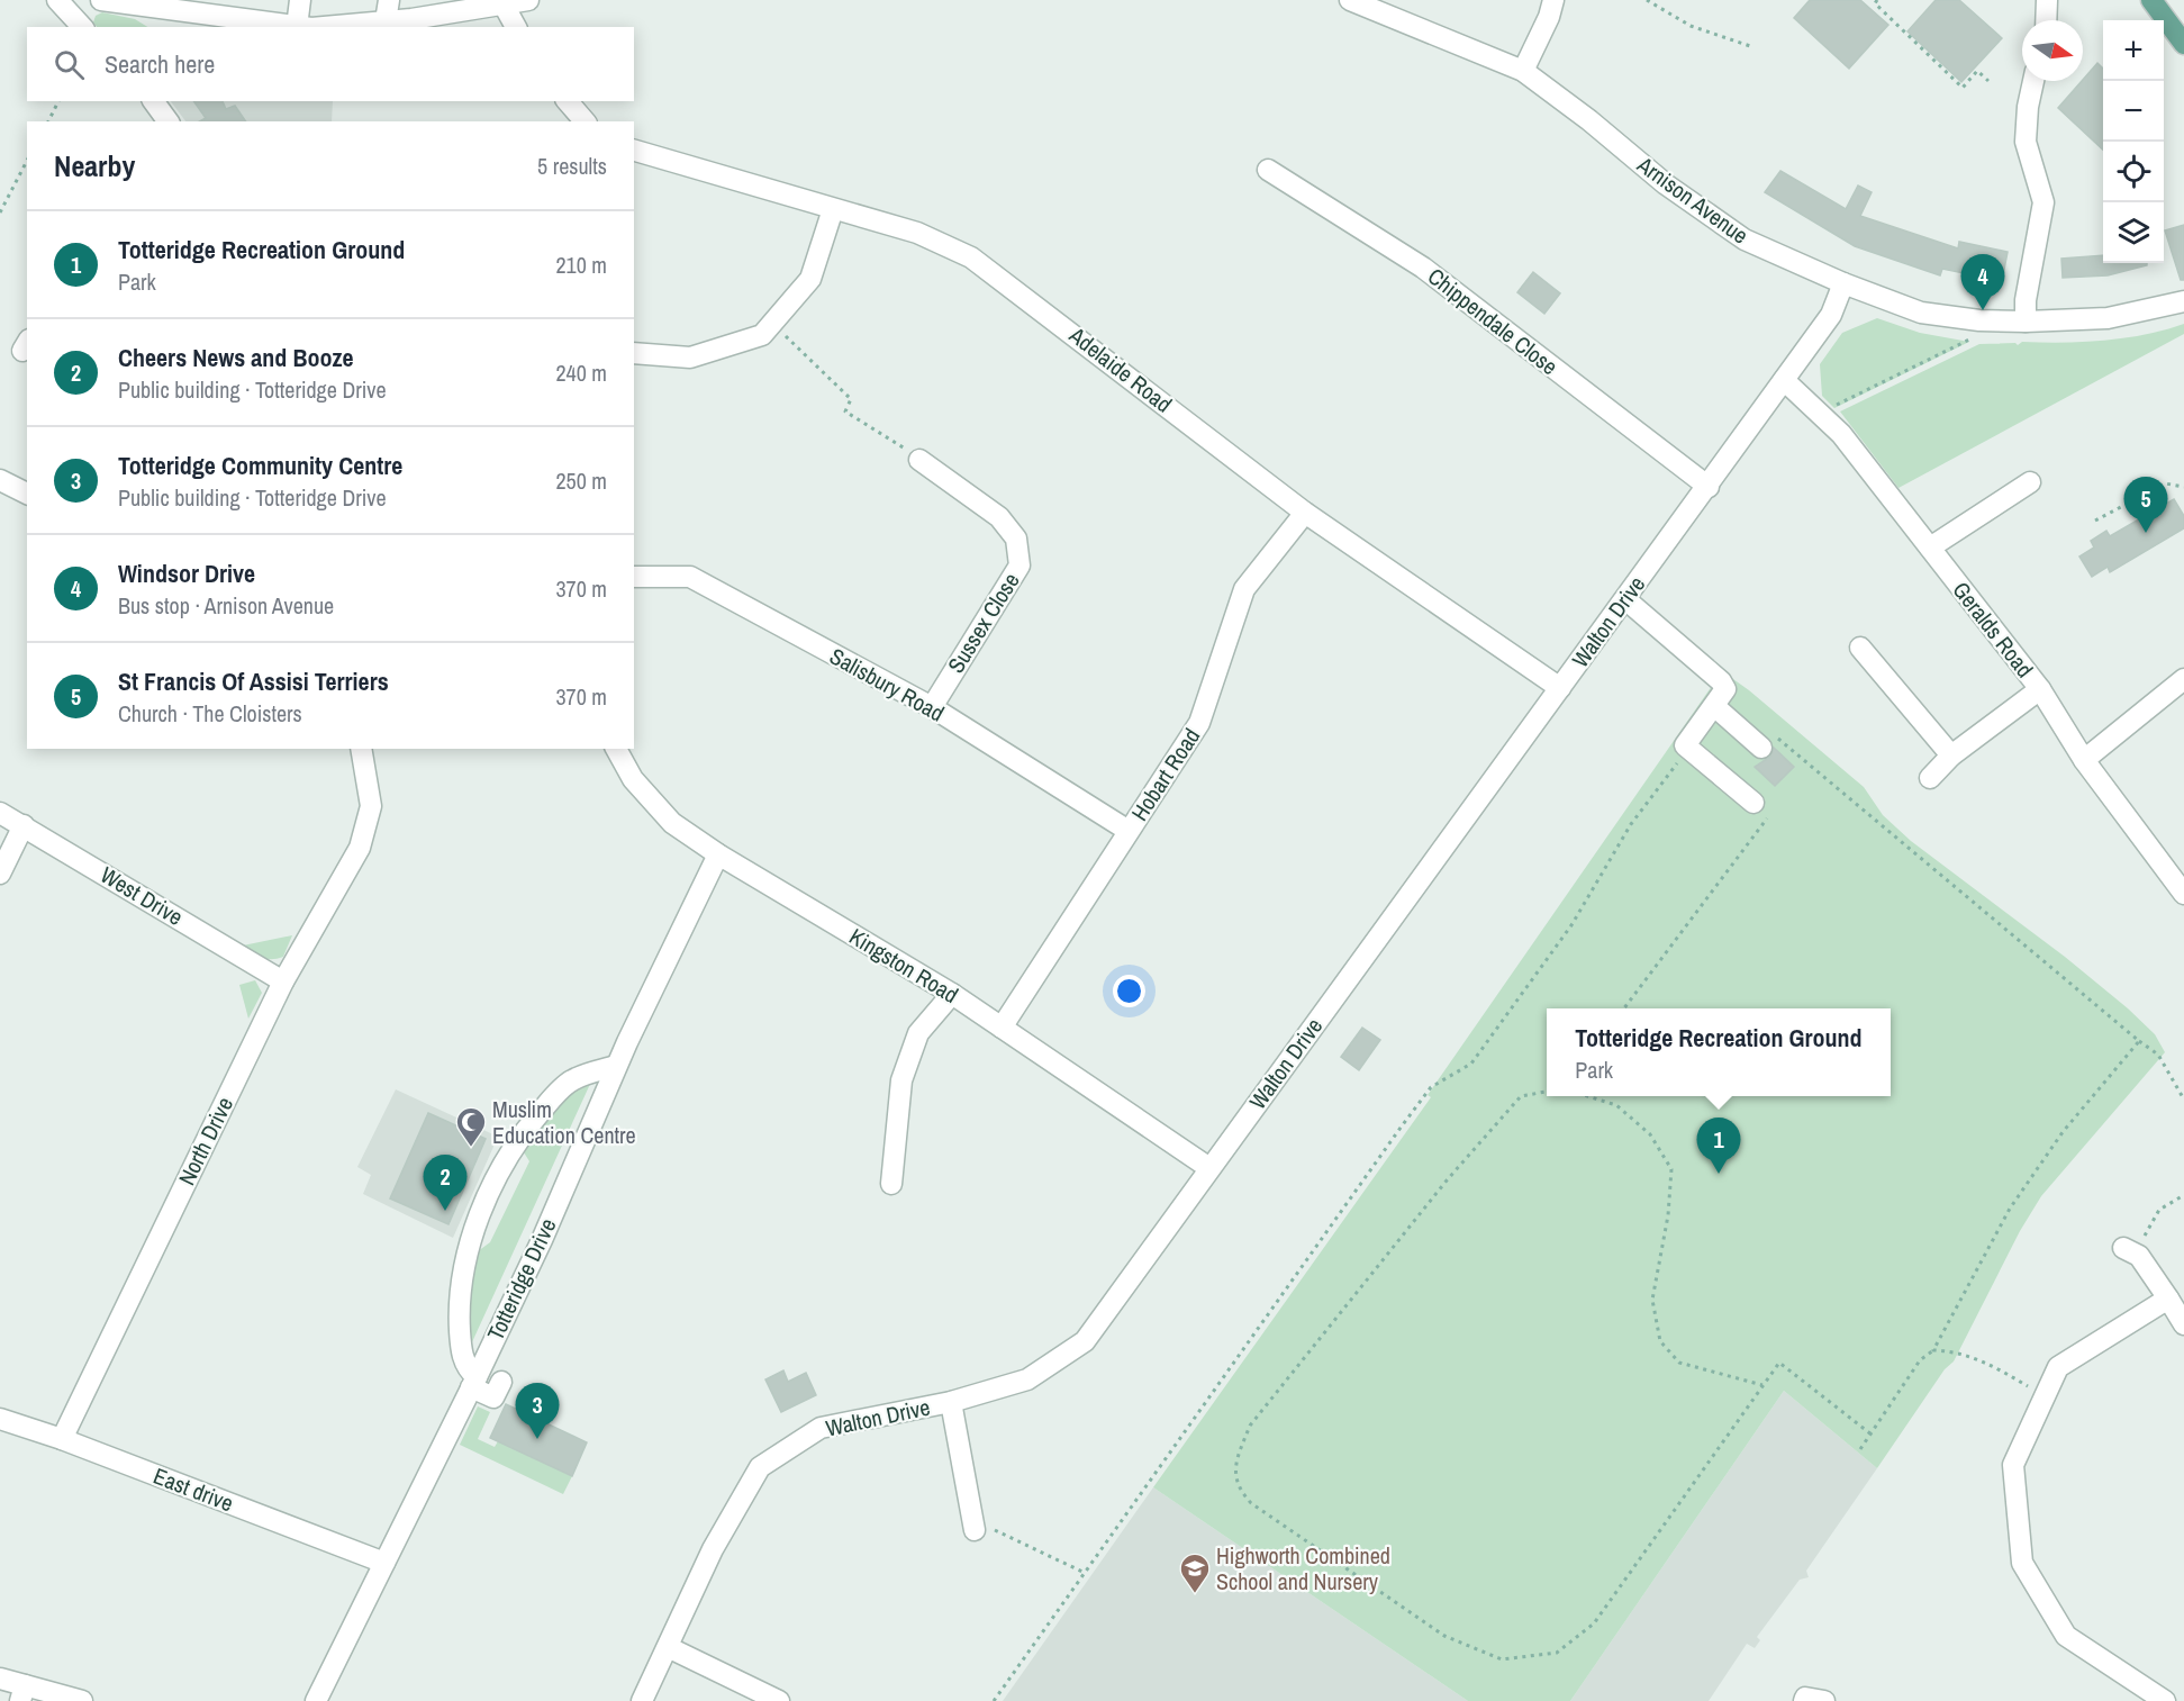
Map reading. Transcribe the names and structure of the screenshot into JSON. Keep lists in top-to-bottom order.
{
  "streets": {
    "street": [
      "Arnison Avenue",
      "Chippendale Close",
      "Adelaide Road",
      "Walton Drive",
      "Sussex Close",
      "Geralds Road",
      "Salisbury Road",
      "Hobart Road",
      "West Drive",
      "Kingston Road",
      "North Drive",
      "Totteridge Drive",
      "East drive"
    ]
  },
  "crossings": [
    ["Arnison Avenue", "Walton Drive"],
    ["Chippendale Close", "Walton Drive"],
    ["Adelaide Road", "Walton Drive"],
    ["Adelaide Road", "Hobart Road"],
    ["Walton Drive", "Geralds Road"],
    ["Walton Drive", "Kingston Road"],
    ["Sussex Close", "Salisbury Road"],
    ["Salisbury Road", "Hobart Road"],
    ["Hobart Road", "Kingston Road"],
    ["West Drive", "North Drive"],
    ["Kingston Road", "Totteridge Drive"],
    ["North Drive", "East drive"],
    ["Totteridge Drive", "East drive"]
  ],
  "places": {
    "mosque": ["Muslim Education Centre"],
    "school or university": ["Highworth Combined School and Nursery"]
  },
  "north": "right",
  "page": {
    "map_buttons": ["+", "−"],
    "search": "Search here",
    "heading": ["Nearby", "5 results"],
    "list": [
      {
        "mark": "1",
        "name": "Totteridge Recreation Ground",
        "note": "Park",
        "value": "210 m"
      },
      {
        "mark": "2",
        "name": "Cheers News and Booze",
        "note": "Public building · Totteridge Drive",
        "value": "240 m"
      },
      {
        "mark": "3",
        "name": "Totteridge Community Centre",
        "note": "Public building · Totteridge Drive",
        "value": "250 m"
      },
      {
        "mark": "4",
        "name": "Windsor Drive",
        "note": "Bus stop · Arnison Avenue",
        "value": "370 m"
      },
      {
        "mark": "5",
        "name": "St Francis Of Assisi Terriers",
        "note": "Church · The Cloisters",
        "value": "370 m"
      }
    ],
    "pins": [
      "4",
      "5",
      "1",
      "2",
      "3"
    ],
    "popup": ["Totteridge Recreation Ground", "Park"]
  }
}
